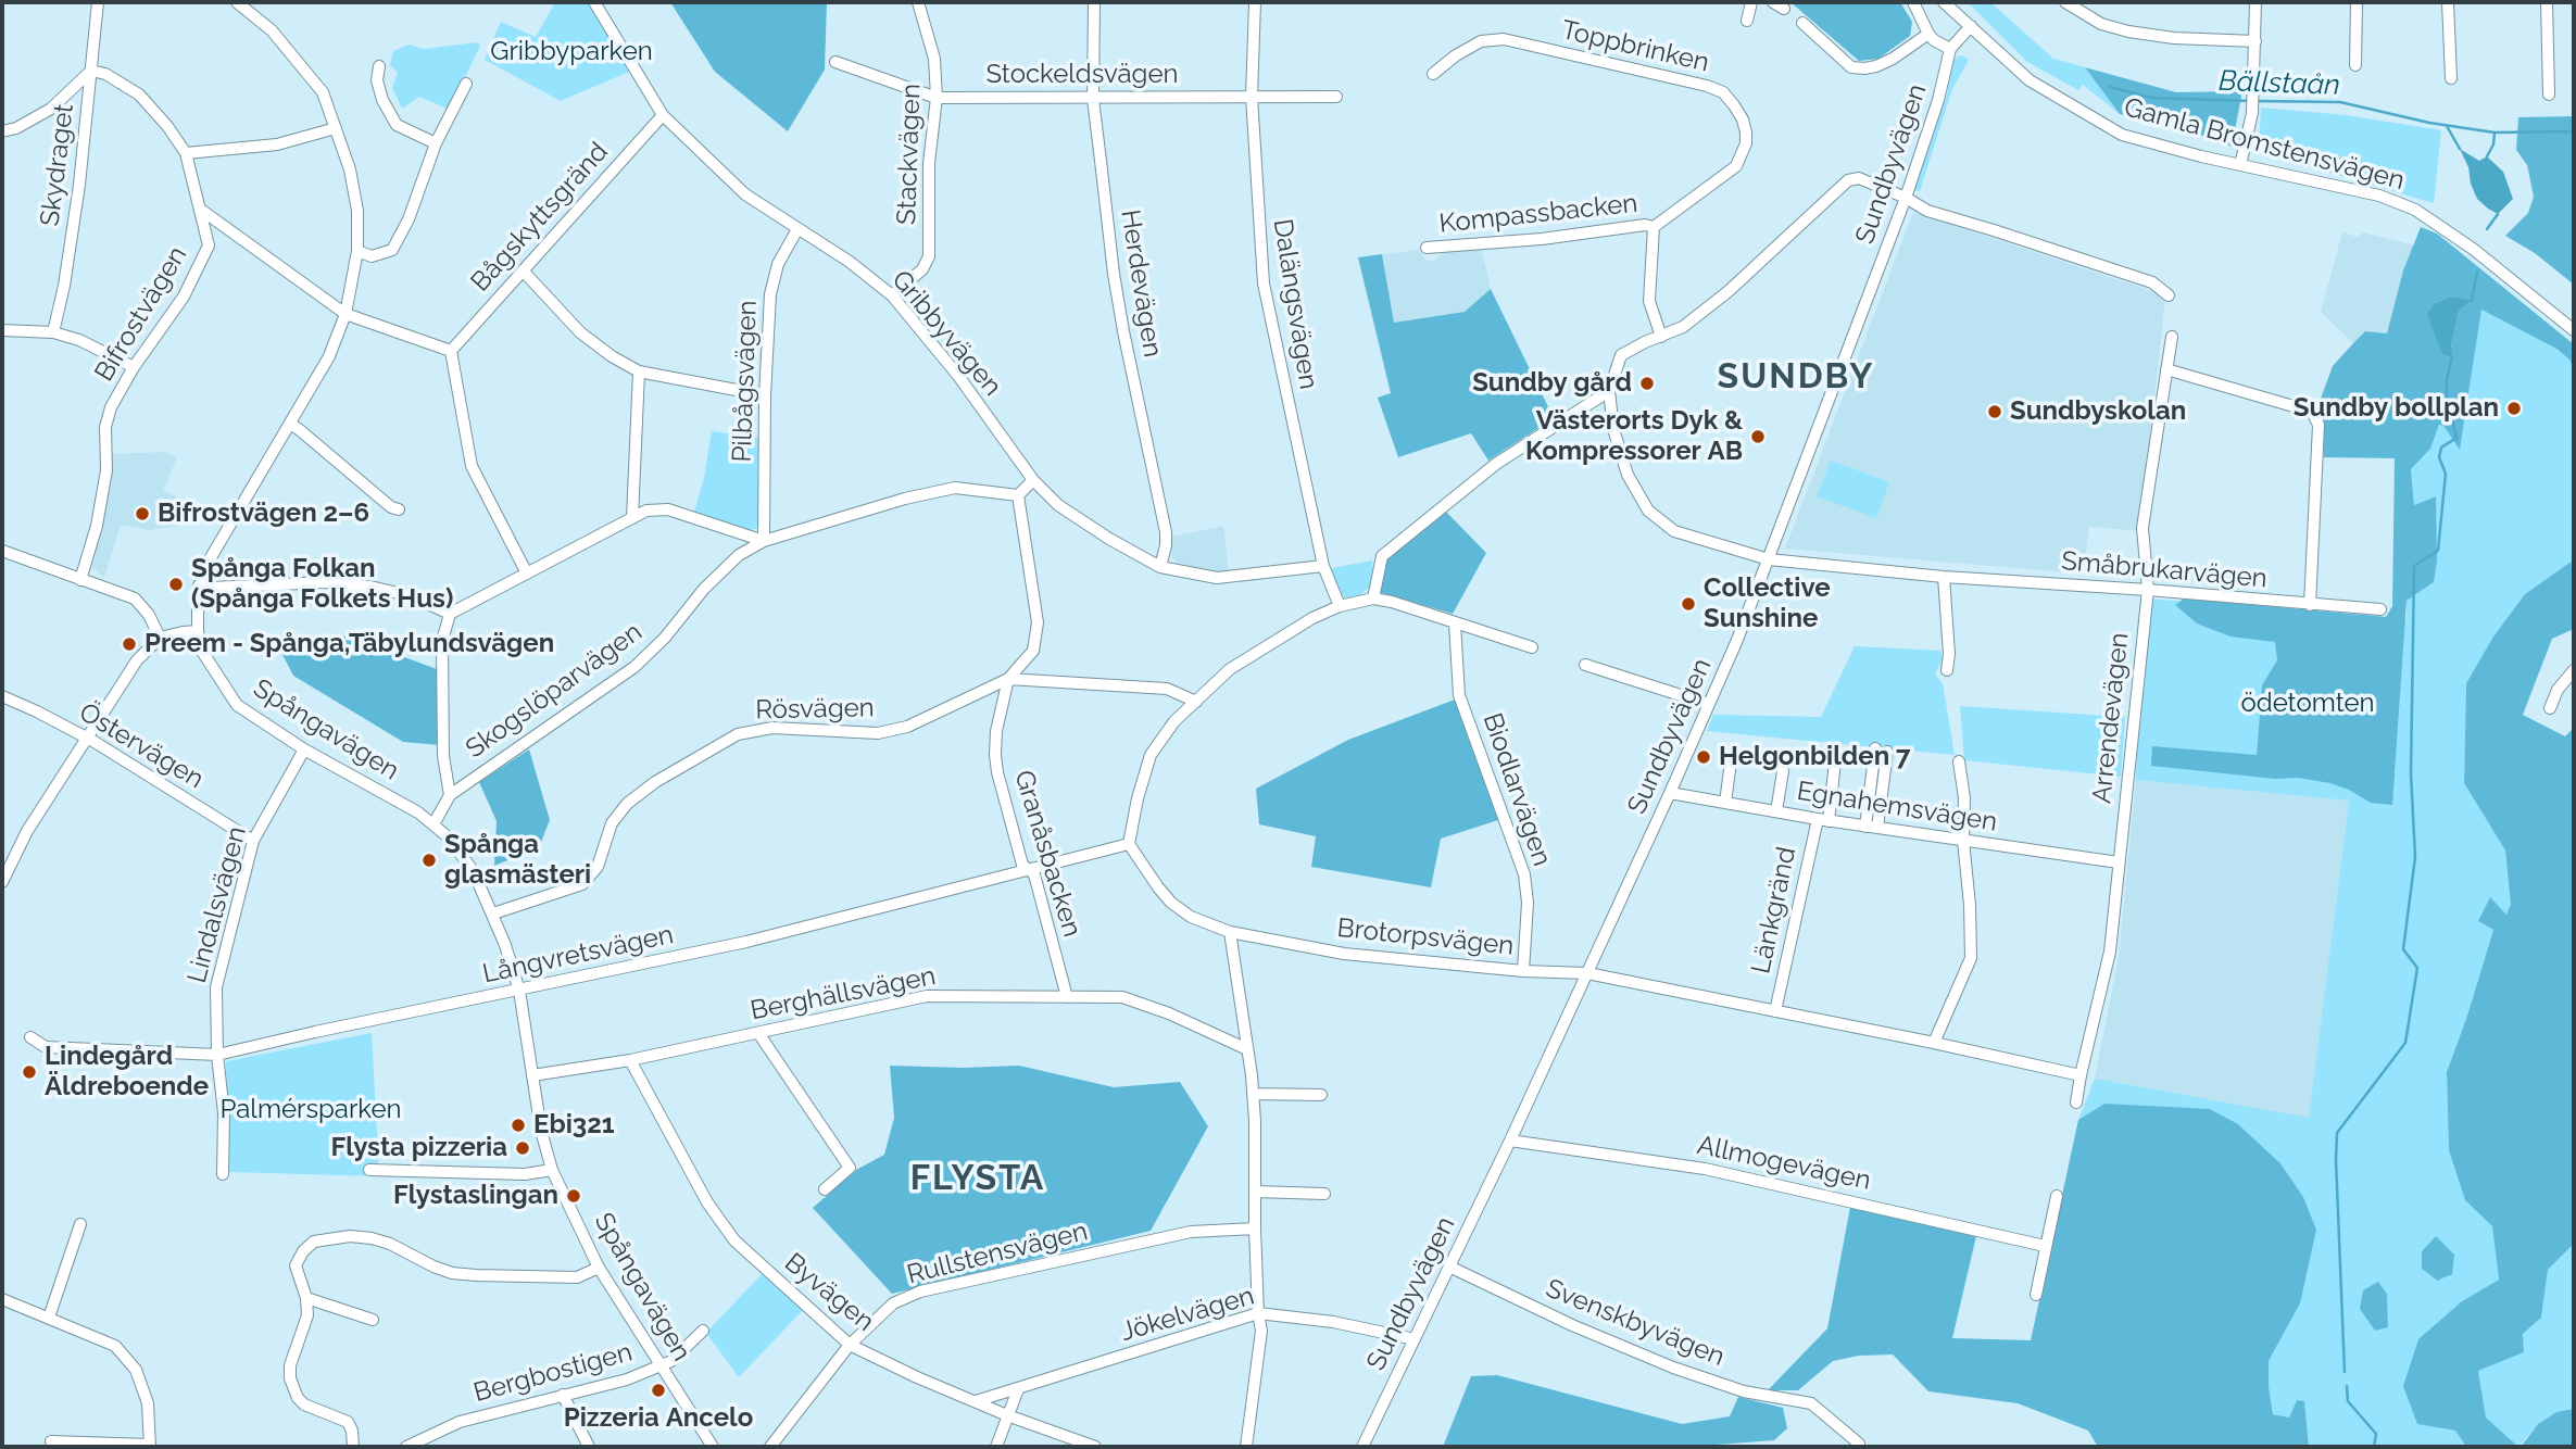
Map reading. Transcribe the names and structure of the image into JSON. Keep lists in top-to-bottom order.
{
  "streets": {
    "street": [
      "Toppbrinken",
      "Stockeldsvägen",
      "Gamla Bromstensvägen",
      "Stackvägen",
      "Sundbyvägen",
      "Skydraget",
      "Kompassbacken",
      "Bågskyttsgränd",
      "Herdevägen",
      "Dalängsvägen",
      "Bifrostvägen",
      "Gribbyvägen",
      "Pilbågsvägen",
      "Småbrukarvägen",
      "Skogslöparvägen",
      "Rösvägen",
      "Arrendevägen",
      "Spångavägen",
      "Östervägen",
      "Biodlarvägen",
      "Egnahemsvägen",
      "Granåsbacken",
      "Lindalsvägen",
      "Länkgränd",
      "Brotorpsvägen",
      "Långvretsvägen",
      "Berghällsvägen",
      "Allmogevägen",
      "Rullstensvägen",
      "Byvägen",
      "Jökelvägen",
      "Svenskbyvägen",
      "Bergbostigen"
    ]
  },
  "crossings": [
    ["Toppbrinken", "Kompassbacken"],
    ["Stockeldsvägen", "Stackvägen"],
    ["Stockeldsvägen", "Herdevägen"],
    ["Stockeldsvägen", "Dalängsvägen"],
    ["Gamla Bromstensvägen", "Sundbyvägen"],
    ["Stackvägen", "Gribbyvägen"],
    ["Sundbyvägen", "Småbrukarvägen"],
    ["Sundbyvägen", "Egnahemsvägen"],
    ["Sundbyvägen", "Brotorpsvägen"],
    ["Sundbyvägen", "Allmogevägen"],
    ["Sundbyvägen", "Jökelvägen"],
    ["Sundbyvägen", "Svenskbyvägen"],
    ["Skydraget", "Bifrostvägen"],
    ["Bågskyttsgränd", "Gribbyvägen"],
    ["Herdevägen", "Gribbyvägen"],
    ["Dalängsvägen", "Gribbyvägen"],
    ["Gribbyvägen", "Pilbågsvägen"],
    ["Pilbågsvägen", "Skogslöparvägen"],
    ["Småbrukarvägen", "Arrendevägen"],
    ["Skogslöparvägen", "Spångavägen"],
    ["Rösvägen", "Spångavägen"],
    ["Rösvägen", "Granåsbacken"],
    ["Arrendevägen", "Egnahemsvägen"],
    ["Arrendevägen", "Brotorpsvägen"],
    ["Spångavägen", "Lindalsvägen"],
    ["Spångavägen", "Långvretsvägen"],
    ["Spångavägen", "Berghällsvägen"],
    ["Spångavägen", "Bergbostigen"],
    ["Östervägen", "Lindalsvägen"],
    ["Biodlarvägen", "Brotorpsvägen"],
    ["Egnahemsvägen", "Länkgränd"],
    ["Granåsbacken", "Långvretsvägen"],
    ["Granåsbacken", "Berghällsvägen"],
    ["Lindalsvägen", "Långvretsvägen"],
    ["Länkgränd", "Brotorpsvägen"],
    ["Brotorpsvägen", "Långvretsvägen"],
    ["Berghällsvägen", "Byvägen"],
    ["Rullstensvägen", "Byvägen"],
    ["Byvägen", "Jökelvägen"]
  ],
  "districts": ["SUNDBY", "FLYSTA"],
  "water": ["Bällstaån"],
  "parks": ["Gribbyparken", "ödetomten", "Palmérsparken"],
  "places": [
    "Sundby gård",
    "Sundby bollplan",
    "Sundbyskolan",
    "Västerorts Dyk & Kompressorer AB",
    "Bifrostvägen 2–6",
    "Spånga Folkan (Spånga Folkets Hus)",
    "Collective Sunshine",
    "Preem - Spånga,Täbylundsvägen",
    "Helgonbilden 7",
    "Spånga glasmästeri",
    "Lindegård Äldreboende",
    "Ebi321",
    "Flysta pizzeria",
    "Flystaslingan",
    "Pizzeria Ancelo"
  ]
}
